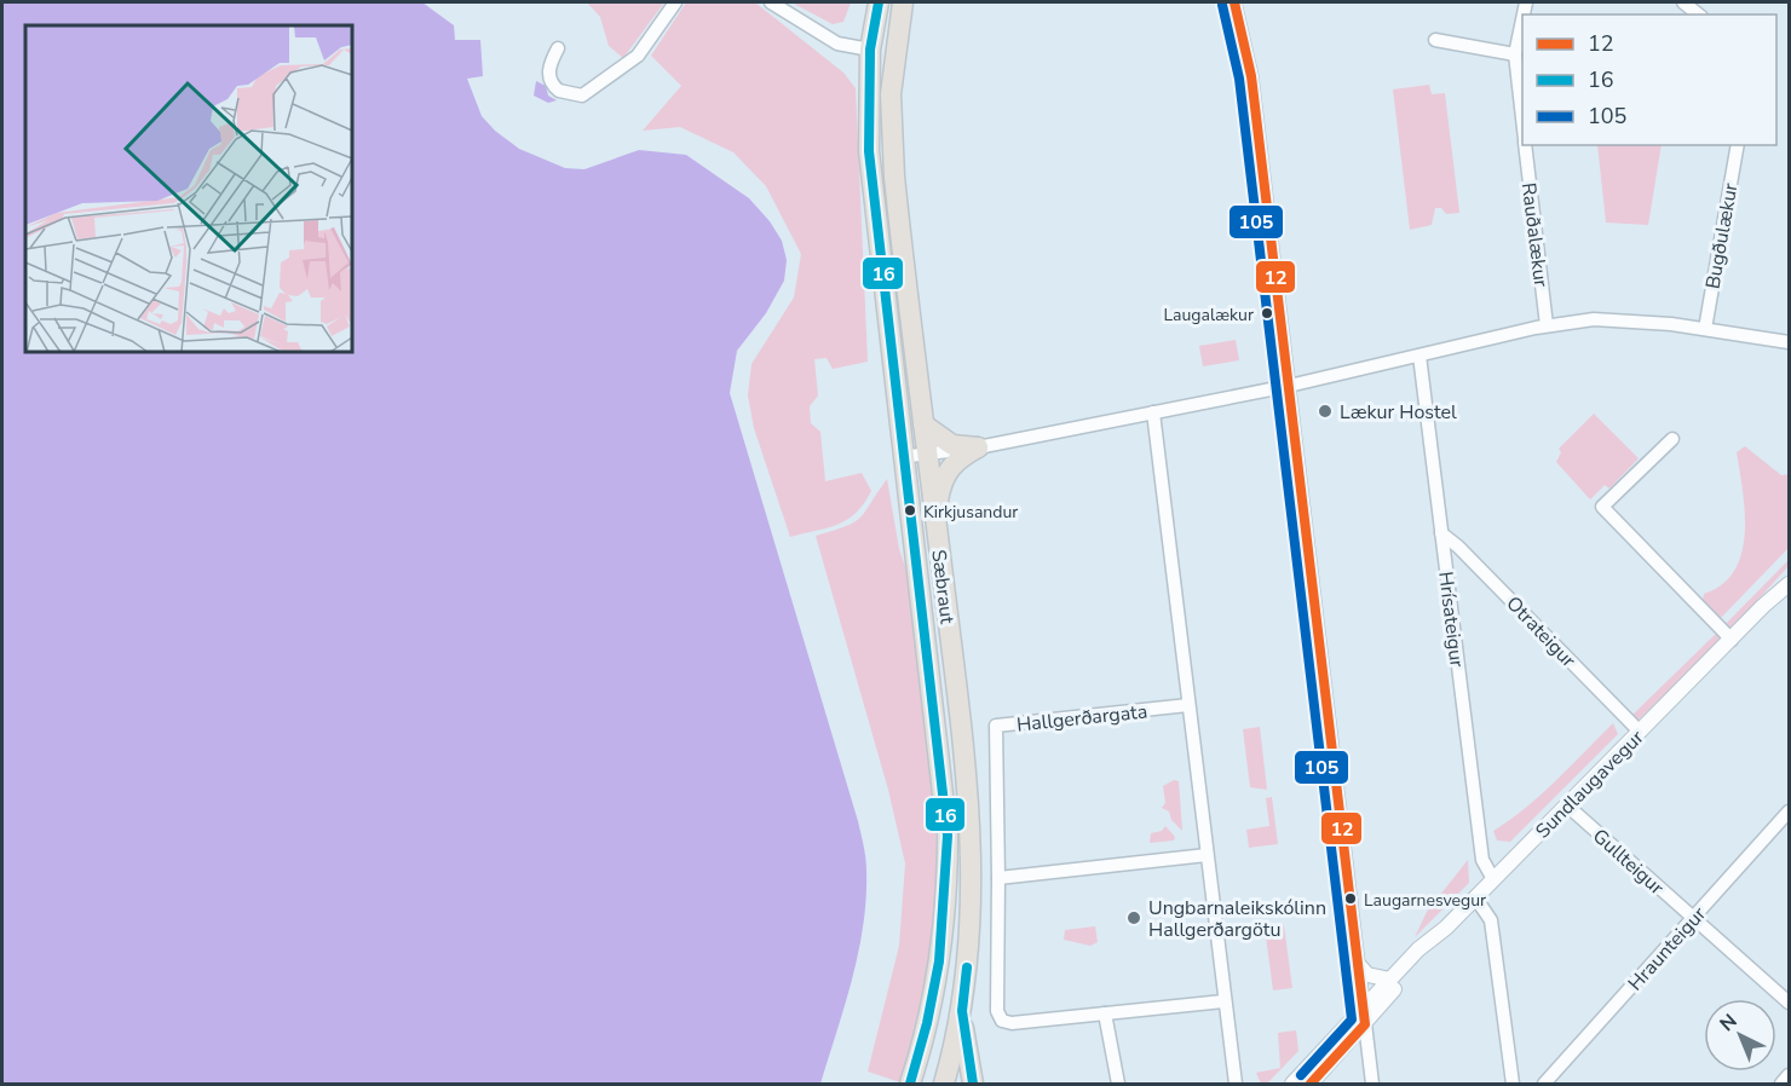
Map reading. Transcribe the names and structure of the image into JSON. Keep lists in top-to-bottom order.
{
  "streets": {
    "main road": ["Sæbraut"],
    "street": [
      "Rauðalækur",
      "Bugðulækur",
      "Hrísateigur",
      "Otrateigur",
      "Hallgerðargata",
      "Sundlaugavegur",
      "Gullteigur",
      "Hraunteigur"
    ]
  },
  "crossings": [
    ["Hrísateigur", "Otrateigur"],
    ["Hrísateigur", "Sundlaugavegur"],
    ["Otrateigur", "Sundlaugavegur"],
    ["Sundlaugavegur", "Gullteigur"],
    ["Gullteigur", "Hraunteigur"]
  ],
  "places": [
    "Laugalækur",
    "Lækur Hostel",
    "Kirkjusandur",
    "Laugarnesvegur",
    "Ungbarnaleikskólinn Hallgerðargötu"
  ],
  "lines": ["transit line 12", "transit line 16", "transit line 105"],
  "legend": ["12", "16", "105"],
  "north": "top left"
}
